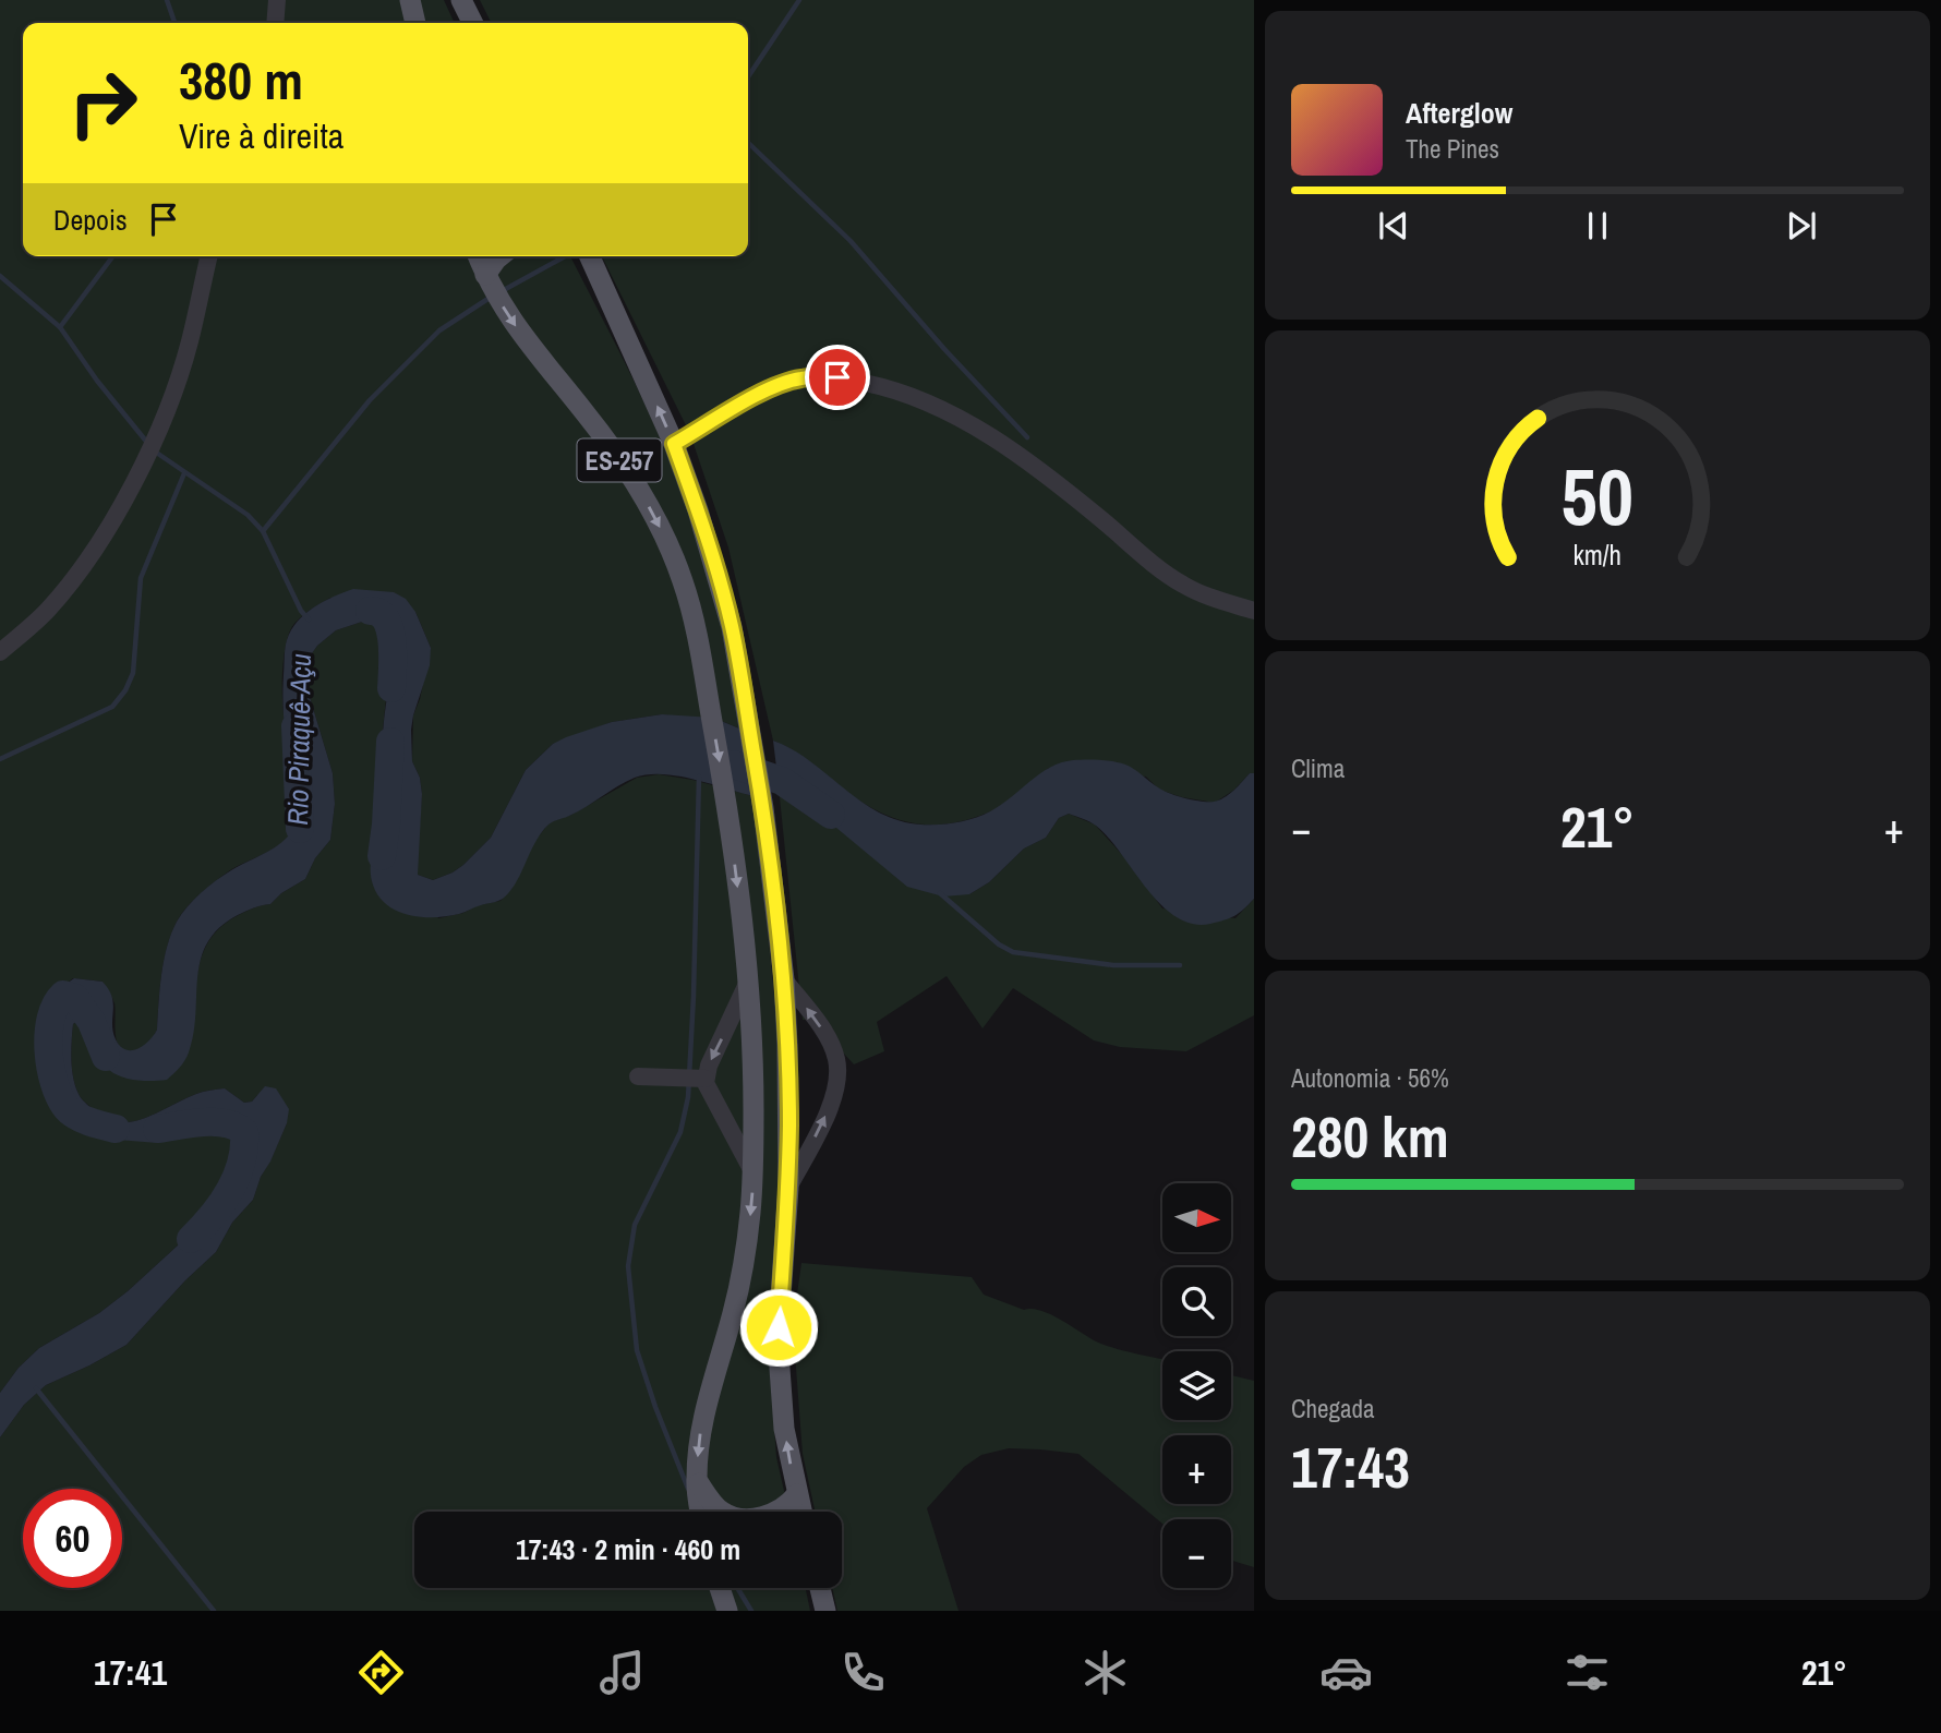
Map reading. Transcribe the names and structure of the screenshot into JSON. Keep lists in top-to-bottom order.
{
  "streets": {
    "main road": ["ES-257"]
  },
  "water": ["Rio Piraquê-Açu"],
  "north": "right",
  "page": {
    "turn": ["380 m", "Vire à direita"],
    "song": ["Afterglow", "The Pines"],
    "then": "Depois",
    "tile": [
      "Clima",
      ["Autonomia · 56%", "280 km"],
      ["Chegada", "17:43"]
    ],
    "heat": ["−", "21°", "+"],
    "map_buttons": ["+", "−"],
    "limit": "60",
    "trip": "17:43 · 2 min · 460 m",
    "tabs": ["17:41", "21°"],
    "gauge": ["50", "km/h"]
  }
}
